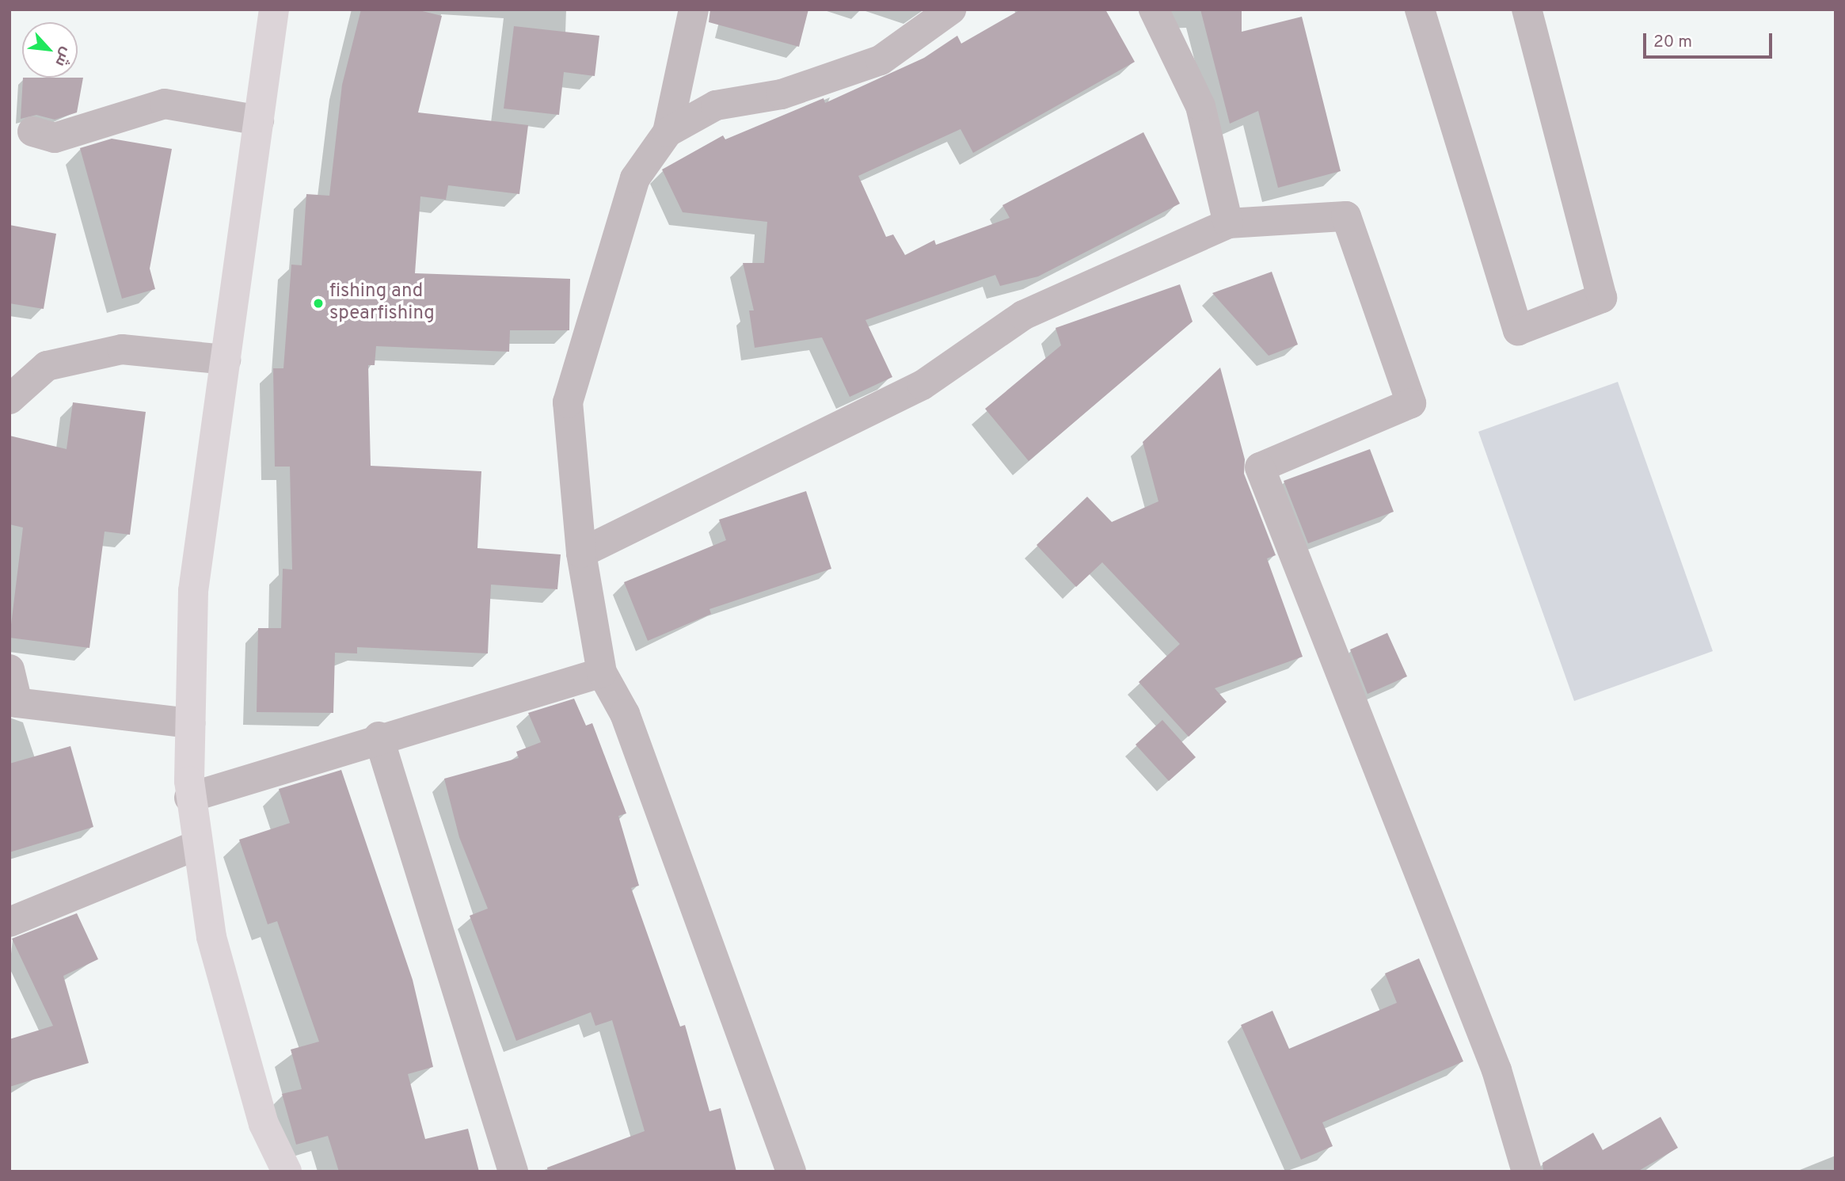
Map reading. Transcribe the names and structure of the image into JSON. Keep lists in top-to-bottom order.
{
  "places": ["fishing and spearfishing"],
  "scale_bar": "20 m",
  "north": "bottom right"
}
